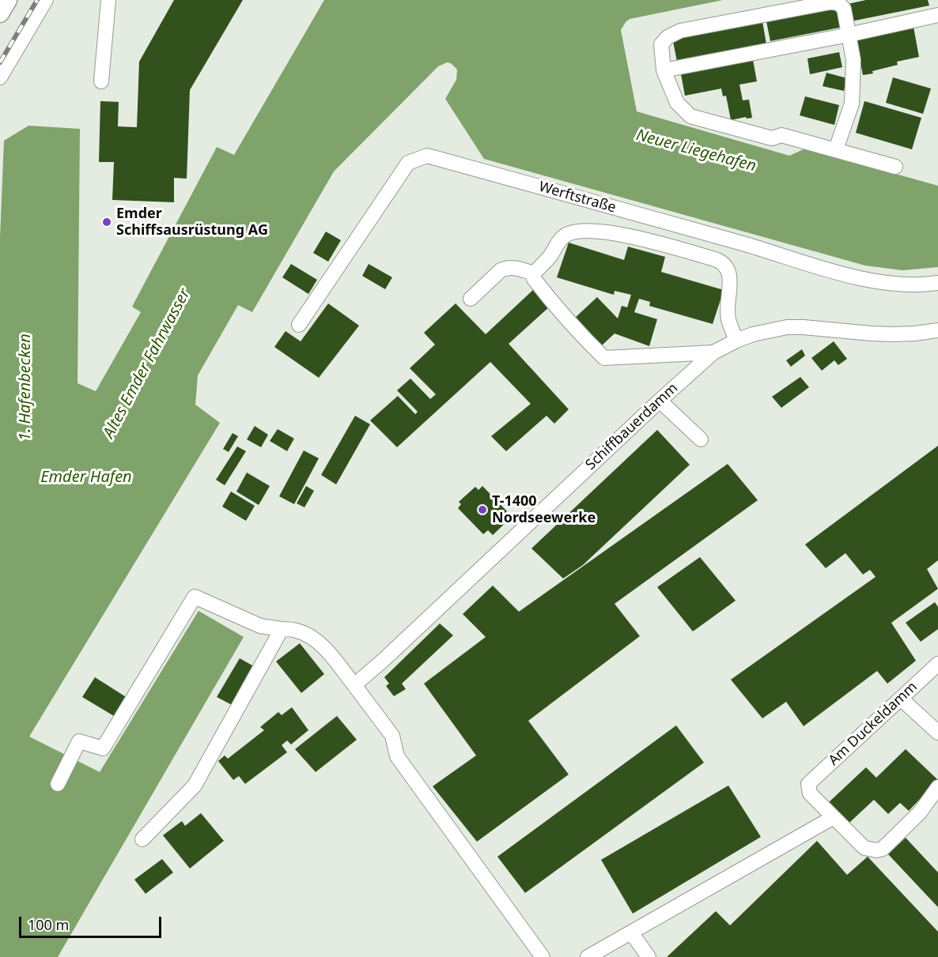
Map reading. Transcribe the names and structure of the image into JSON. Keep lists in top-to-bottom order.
{
  "streets": {
    "street": ["Werftstraße", "Schiffbauerdamm", "Am Duckeldamm"]
  },
  "water": [
    "Neuer Liegehafen",
    "Altes Emder Fahrwasser",
    "1. Hafenbecken",
    "Emder Hafen"
  ],
  "places": ["Emder Schiffsausrüstung AG", "T-1400 Nordseewerke"],
  "scale_bar": "100 m"
}
